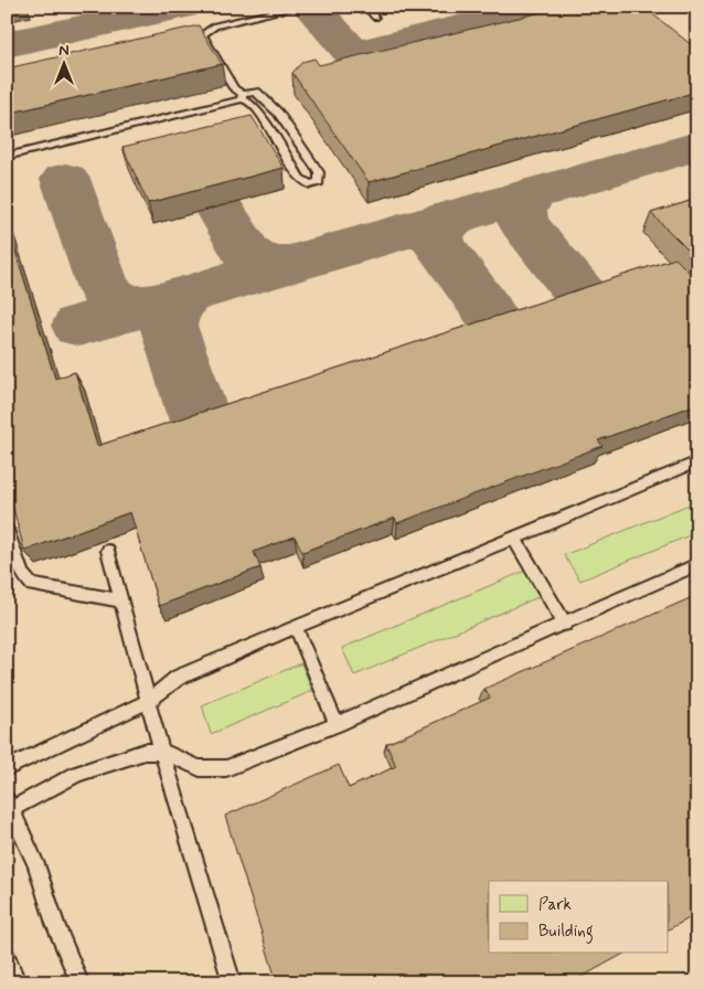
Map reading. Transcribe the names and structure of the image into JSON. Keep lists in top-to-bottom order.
{
  "legend": ["Park", "Building"],
  "north": "top"
}
